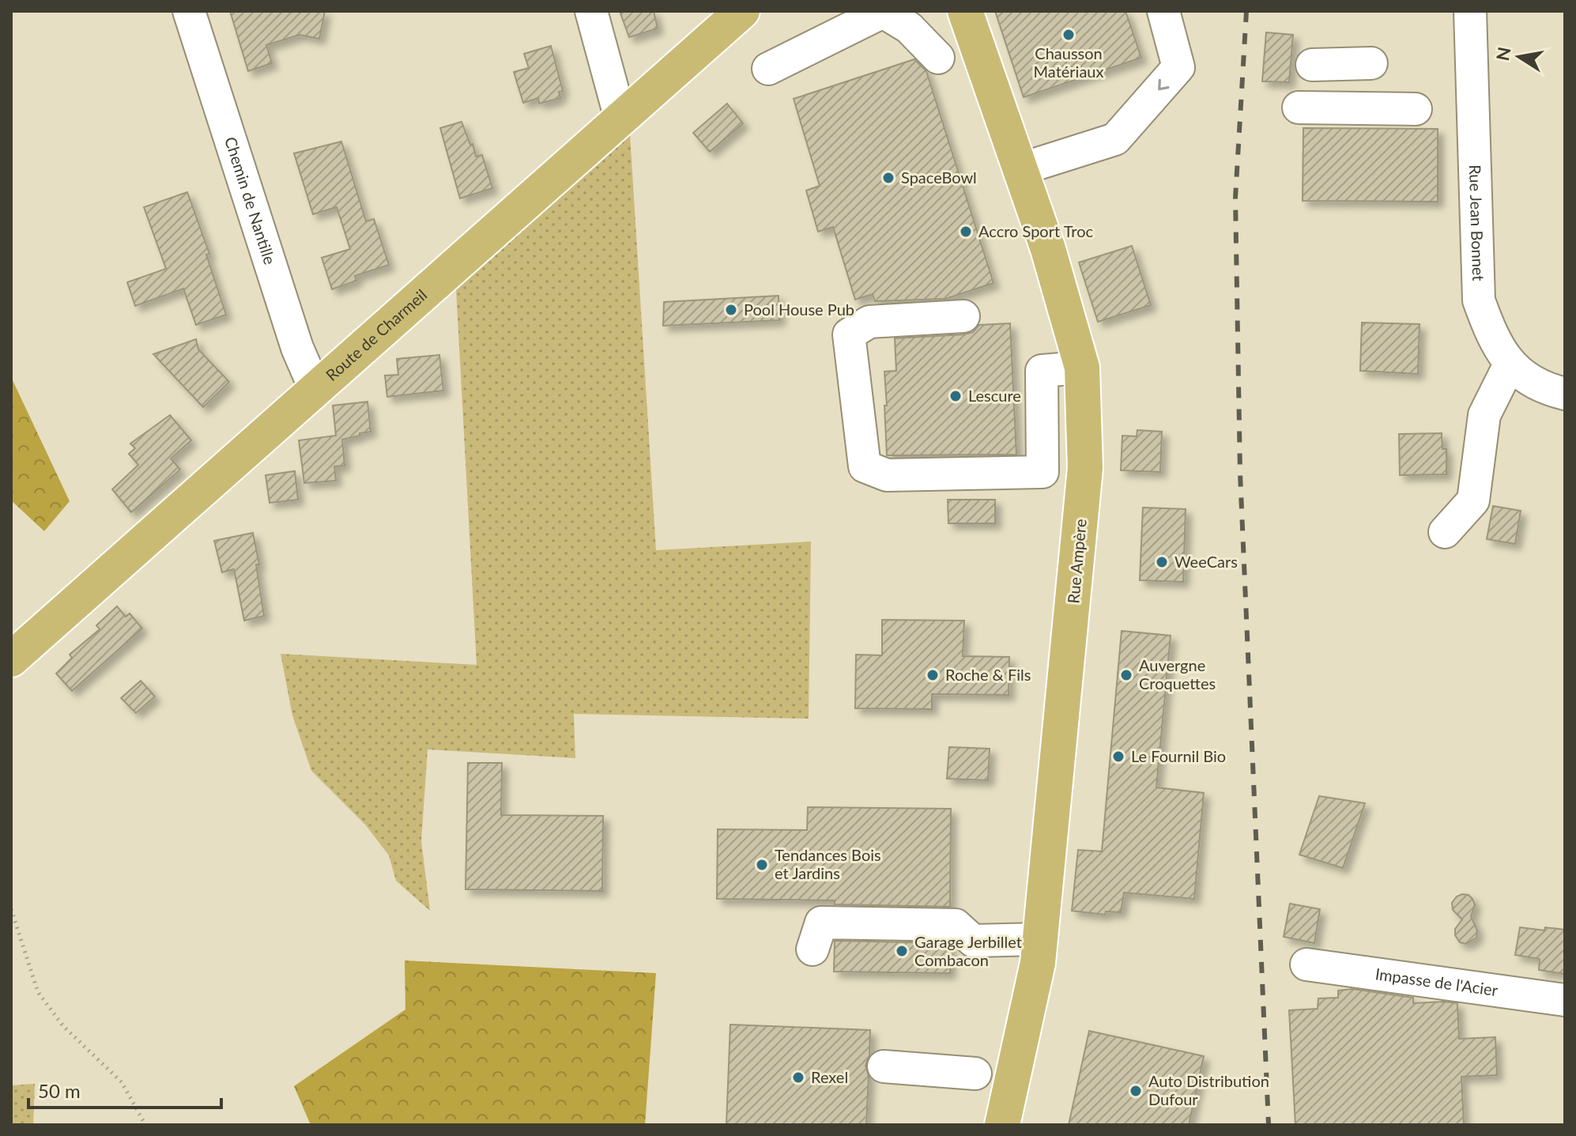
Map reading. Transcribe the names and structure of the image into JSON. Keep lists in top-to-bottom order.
{
  "streets": {
    "main road": ["Route de Charmeil", "Rue Ampère"],
    "street": ["Chemin de Nantille", "Rue Jean Bonnet", "Impasse de l'Acier"]
  },
  "crossings": [
    ["Chemin de Nantille", "Route de Charmeil"]
  ],
  "places": [
    "Chausson Matériaux",
    "SpaceBowl",
    "Accro Sport Troc",
    "Pool House Pub",
    "Lescure",
    "WeeCars",
    "Roche & Fils",
    "Auvergne Croquettes",
    "Le Fournil Bio",
    "Tendances Bois et Jardins",
    "Garage Jerbillet Combacon",
    "Rexel",
    "Auto Distribution Dufour"
  ],
  "scale_bar": "50 m",
  "north": "left"
}
